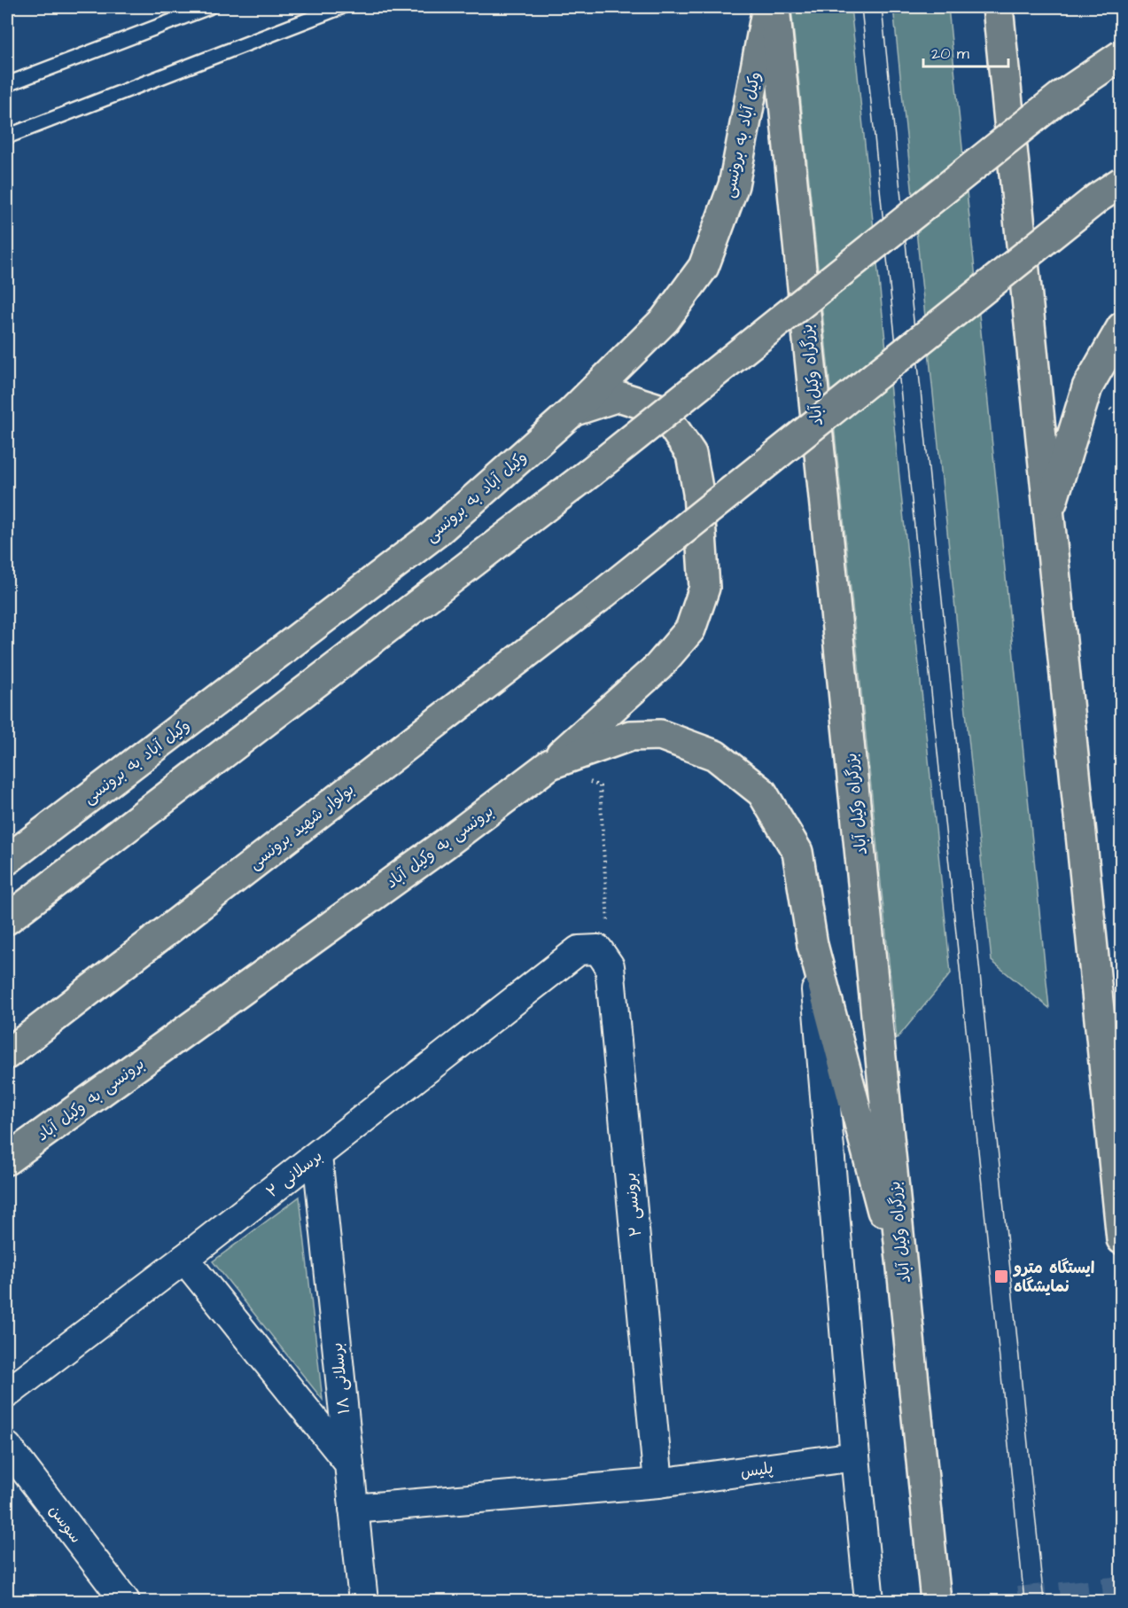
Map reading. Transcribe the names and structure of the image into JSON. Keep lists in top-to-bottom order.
{
  "streets": {
    "main road": [
      "وکیل آباد به برونسی",
      "بزرگراه وکیل آباد",
      "بولوار شهید برونسی",
      "برونسی به وکیل آباد"
    ],
    "street": [
      "برسلانی ۲",
      "برونسی ۲",
      "برسلانی ۱۸",
      "پلیس",
      "سوسن"
    ]
  },
  "crossings": [
    ["بزرگراه وکیل آباد", "برونسی به وکیل آباد"],
    ["برسلانی ۲", "برونسی ۲"],
    ["برسلانی ۲", "برسلانی ۱۸"],
    ["برونسی ۲", "پلیس"],
    ["برسلانی ۱۸", "پلیس"]
  ],
  "places": {
    "transit": ["ایستگاه مترو نمایشگاه"]
  },
  "scale_bar": "20 m"
}
